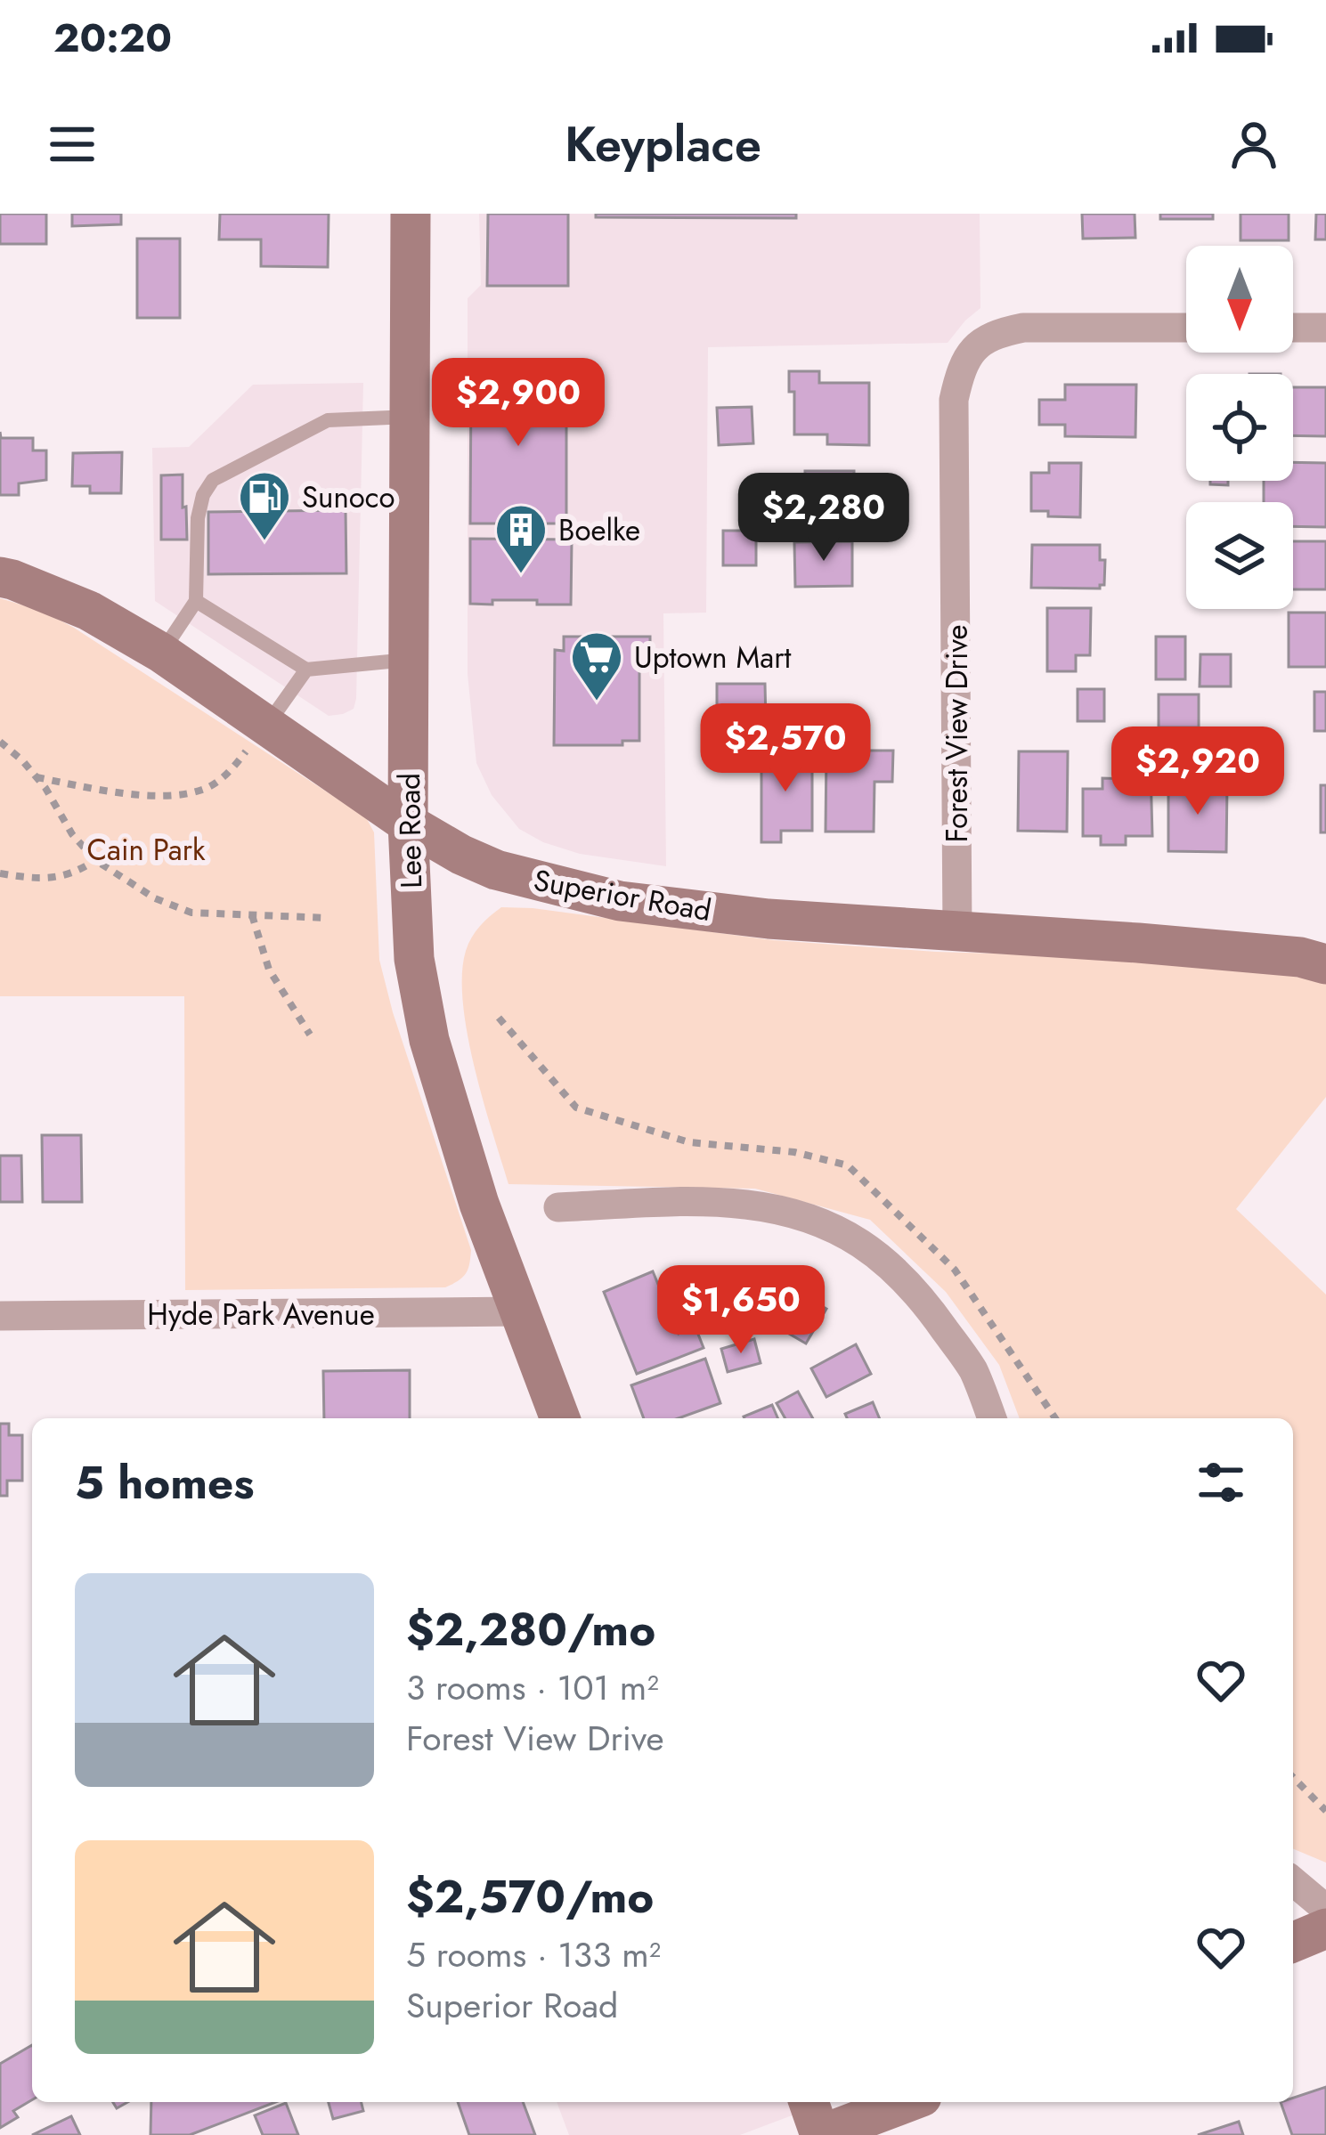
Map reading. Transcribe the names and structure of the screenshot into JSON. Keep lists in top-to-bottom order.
{
  "streets": {
    "street": [
      "Forest View Drive",
      "Lee Road",
      "Superior Road",
      "Hyde Park Avenue"
    ]
  },
  "crossings": [
    ["Forest View Drive", "Superior Road"],
    ["Lee Road", "Superior Road"],
    ["Lee Road", "Hyde Park Avenue"]
  ],
  "parks": ["Cain Park"],
  "places": {
    "fuel station": ["Sunoco"],
    "building": ["Boelke"],
    "supermarket": ["Uptown Mart"]
  },
  "north": "bottom",
  "page": {
    "status": "20:20",
    "header": "Keyplace",
    "price": [
      "$2,900",
      "$2,280",
      "$2,570",
      "$2,920",
      "$1,650"
    ],
    "heading": "5 homes",
    "list": [
      {
        "name": "$2,280/mo",
        "note": "3 rooms · 101 m² · Forest View Drive"
      },
      {
        "name": "$2,570/mo",
        "note": "5 rooms · 133 m² · Superior Road"
      }
    ]
  }
}
